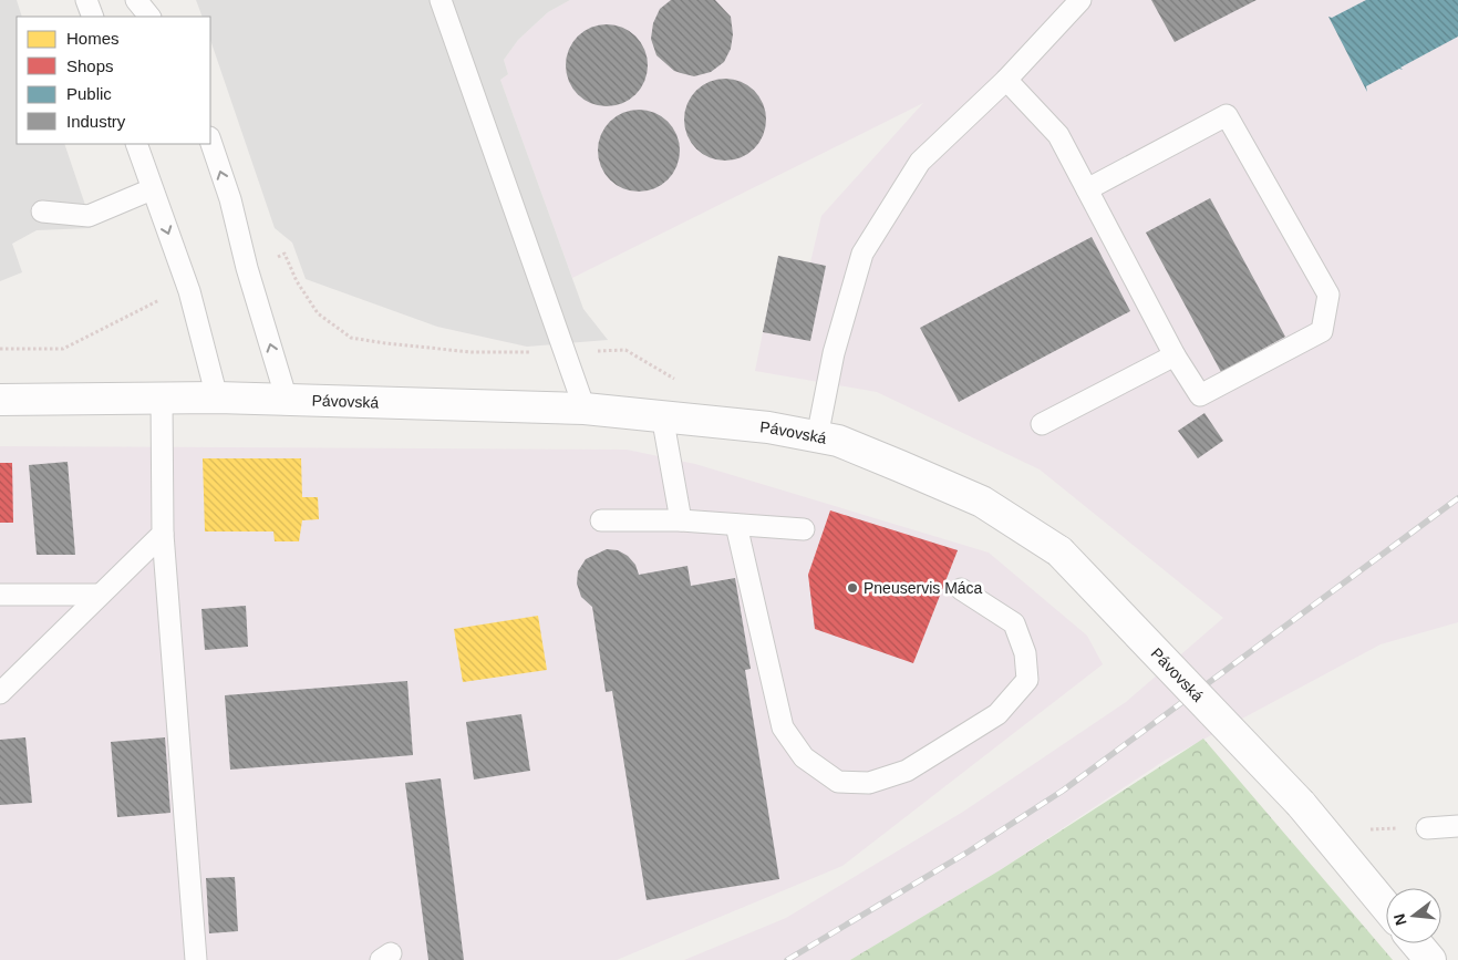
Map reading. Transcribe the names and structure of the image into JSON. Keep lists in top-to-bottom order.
{
  "streets": {
    "street": ["Pávovská"]
  },
  "places": ["Pneuservis Máca"],
  "legend": [
    "Homes",
    "Shops",
    "Public",
    "Industry"
  ],
  "north": "left"
}
